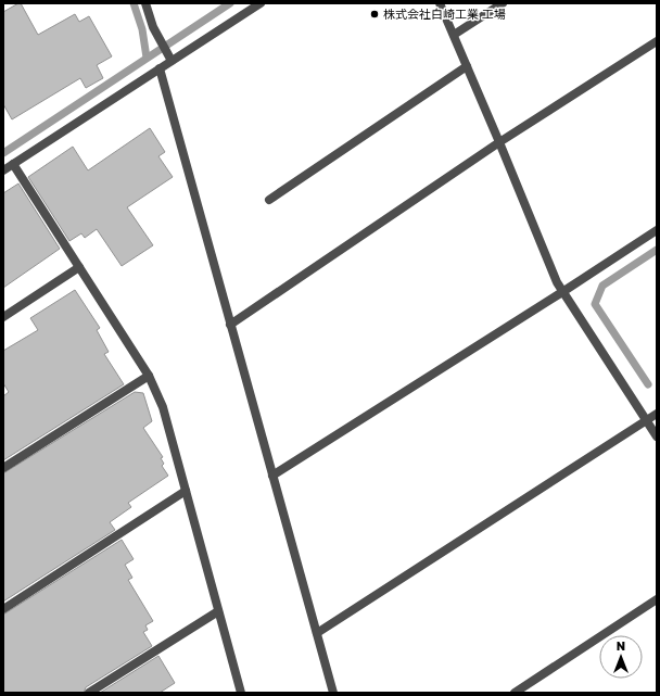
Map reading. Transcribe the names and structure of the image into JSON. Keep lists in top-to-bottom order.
{
  "places": ["株式会社白崎工業 工場"],
  "north": "top"
}
